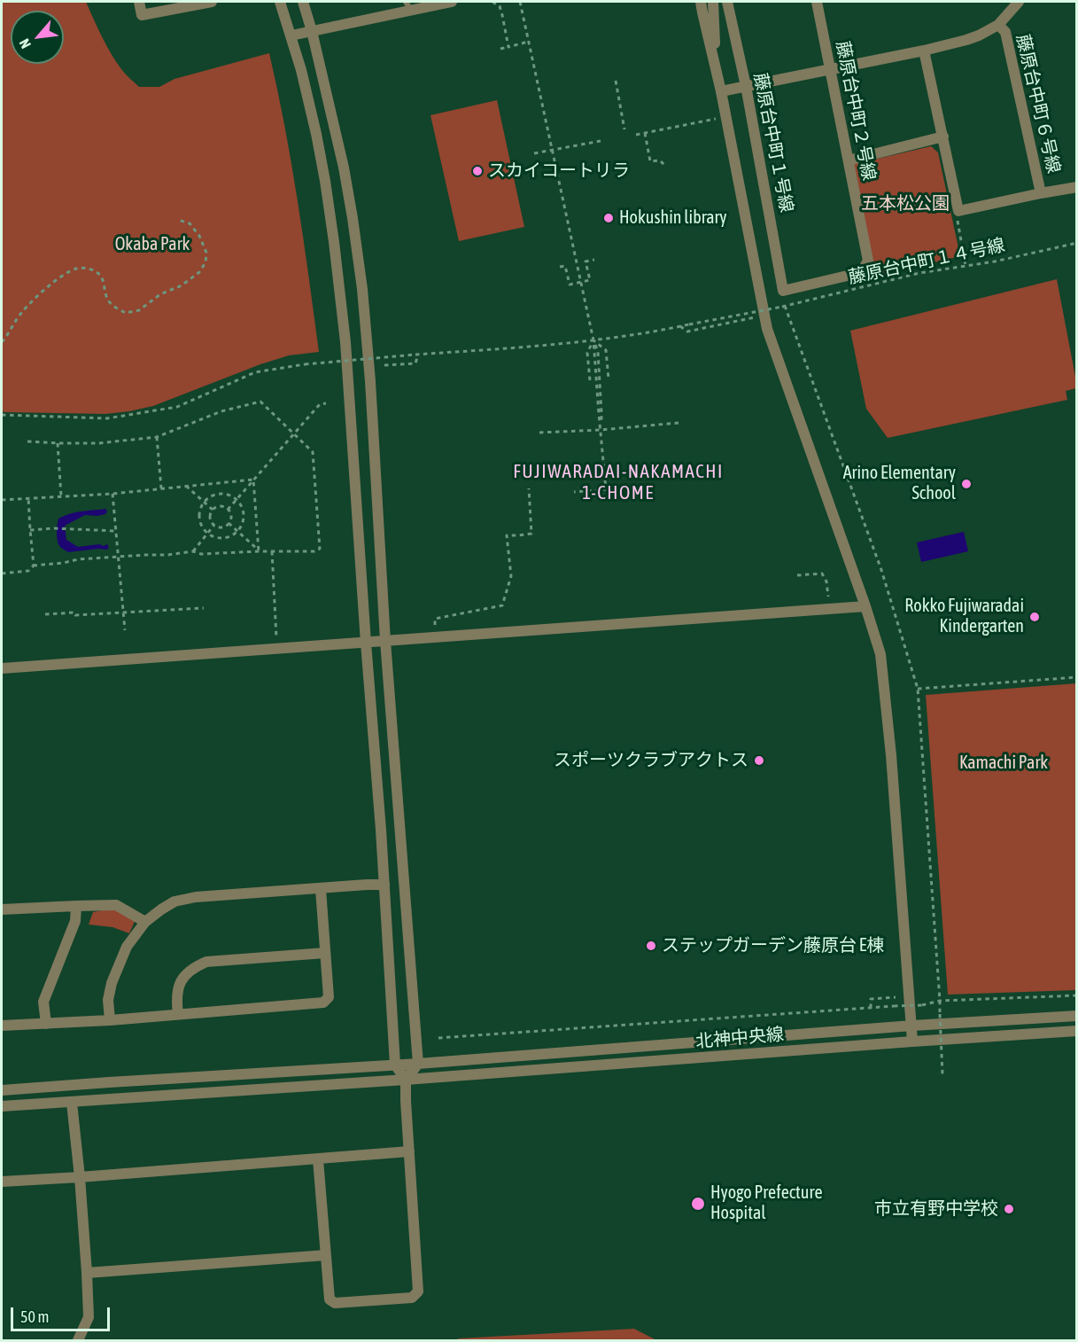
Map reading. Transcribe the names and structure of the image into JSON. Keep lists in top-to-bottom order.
{
  "streets": {
    "street": [
      "藤原台中町６号線",
      "藤原台中町２号線",
      "藤原台中町１号線",
      "北神中央線"
    ],
    "path": ["藤原台中町１４号線"]
  },
  "crossings": [
    ["藤原台中町２号線", "藤原台中町１号線"]
  ],
  "districts": ["FUJIWARADAI-NAKAMACHI 1-CHOME"],
  "parks": ["五本松公園", "Okaba Park", "Kamachi Park"],
  "places": [
    "スカイコートリラ",
    "Hokushin library",
    "Arino Elementary School",
    "Rokko Fujiwaradai Kindergarten",
    "スポーツクラブアクトス",
    "ステップガーデン藤原台 E棟",
    "Hyogo Prefecture Hospital",
    "市立有野中学校"
  ],
  "scale_bar": "50 m",
  "north": "bottom left"
}
